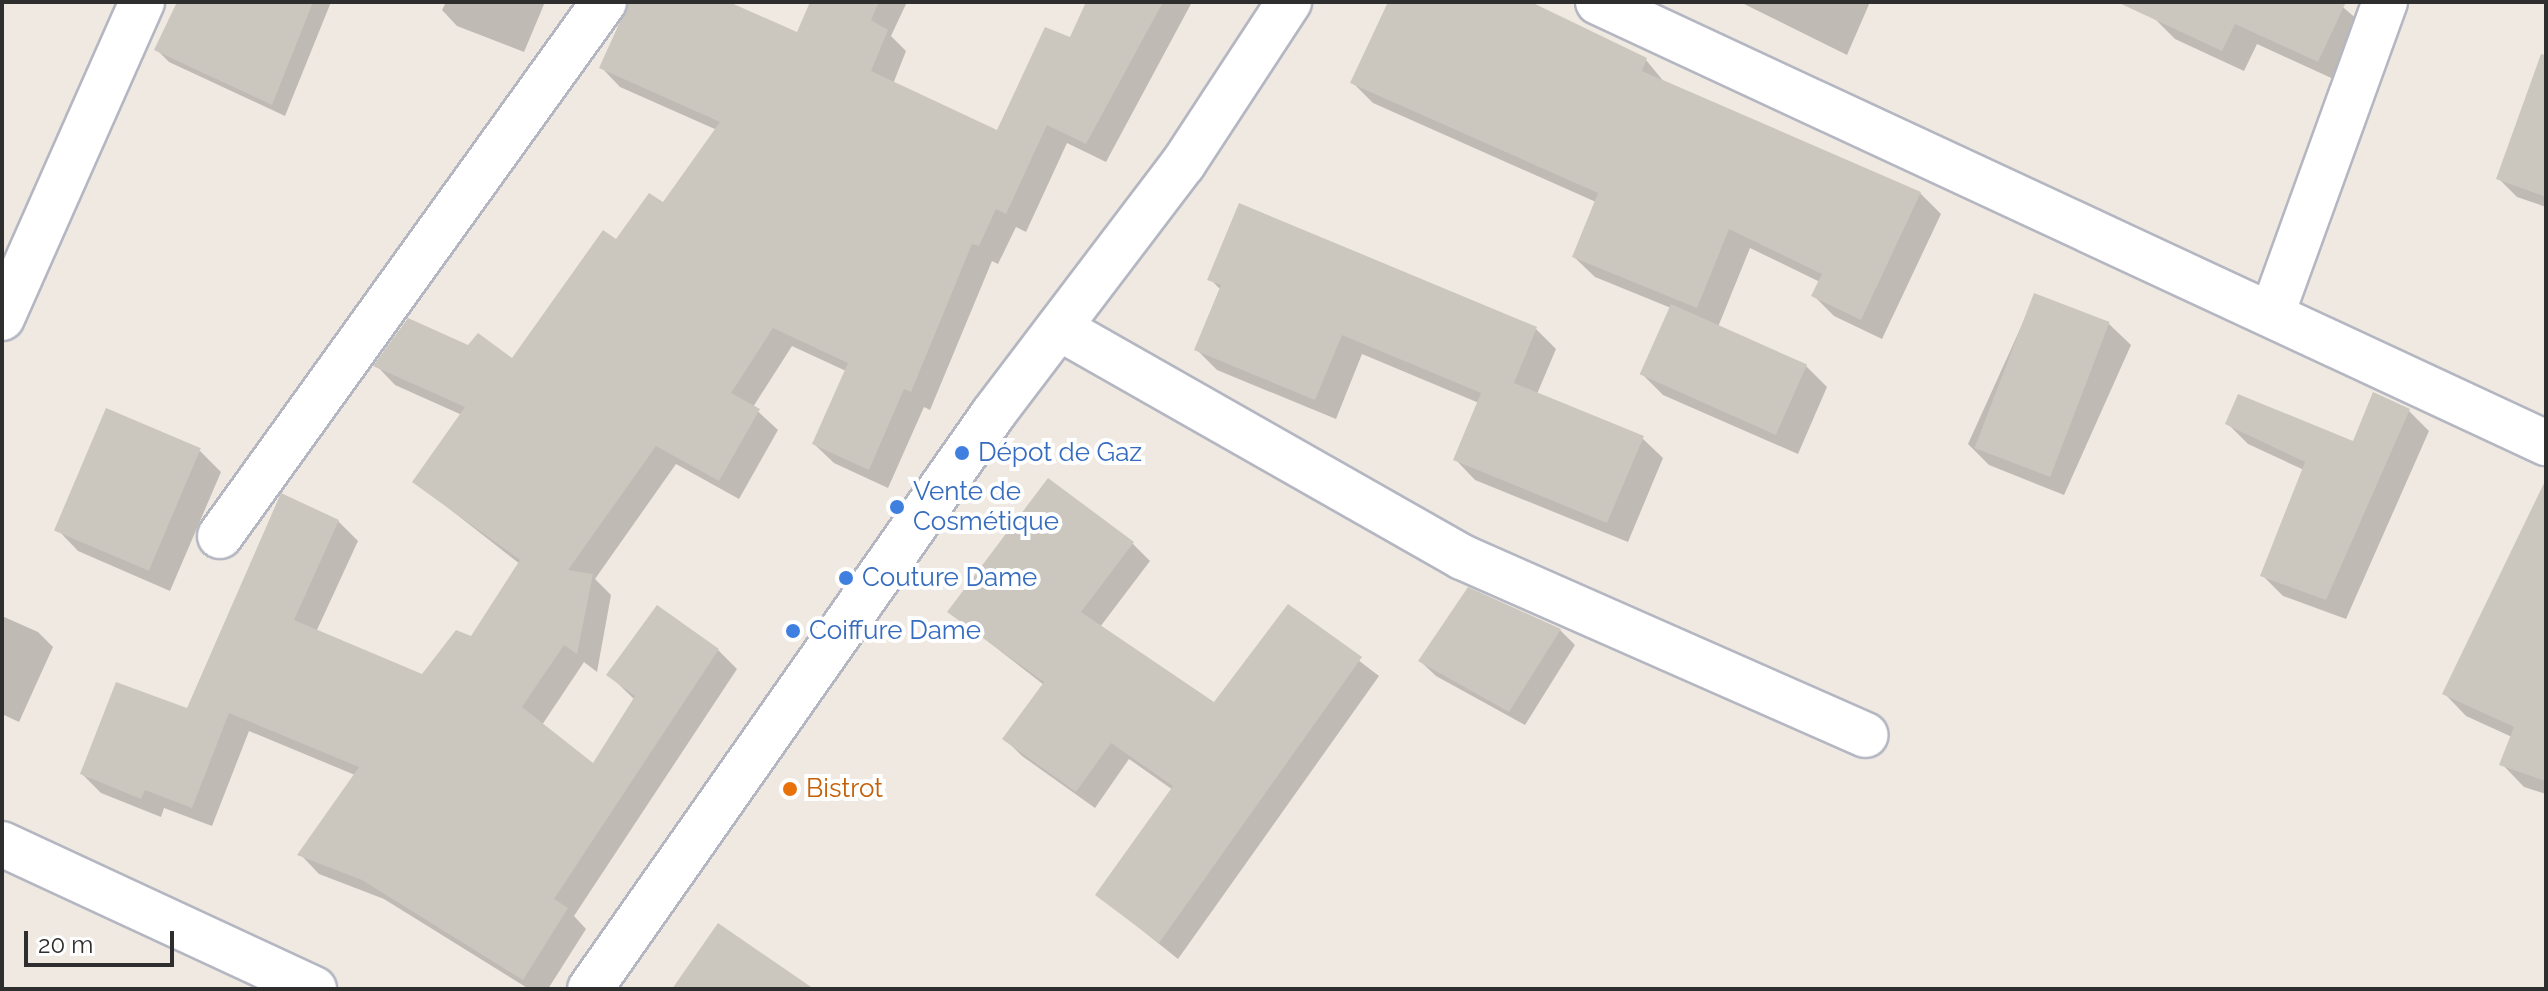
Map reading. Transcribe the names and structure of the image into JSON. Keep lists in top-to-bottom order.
{
  "places": [
    "Dépot de Gaz",
    "Vente de Cosmétique",
    "Couture Dame",
    "Coiffure Dame",
    "Bistrot"
  ],
  "scale_bar": "20 m"
}
